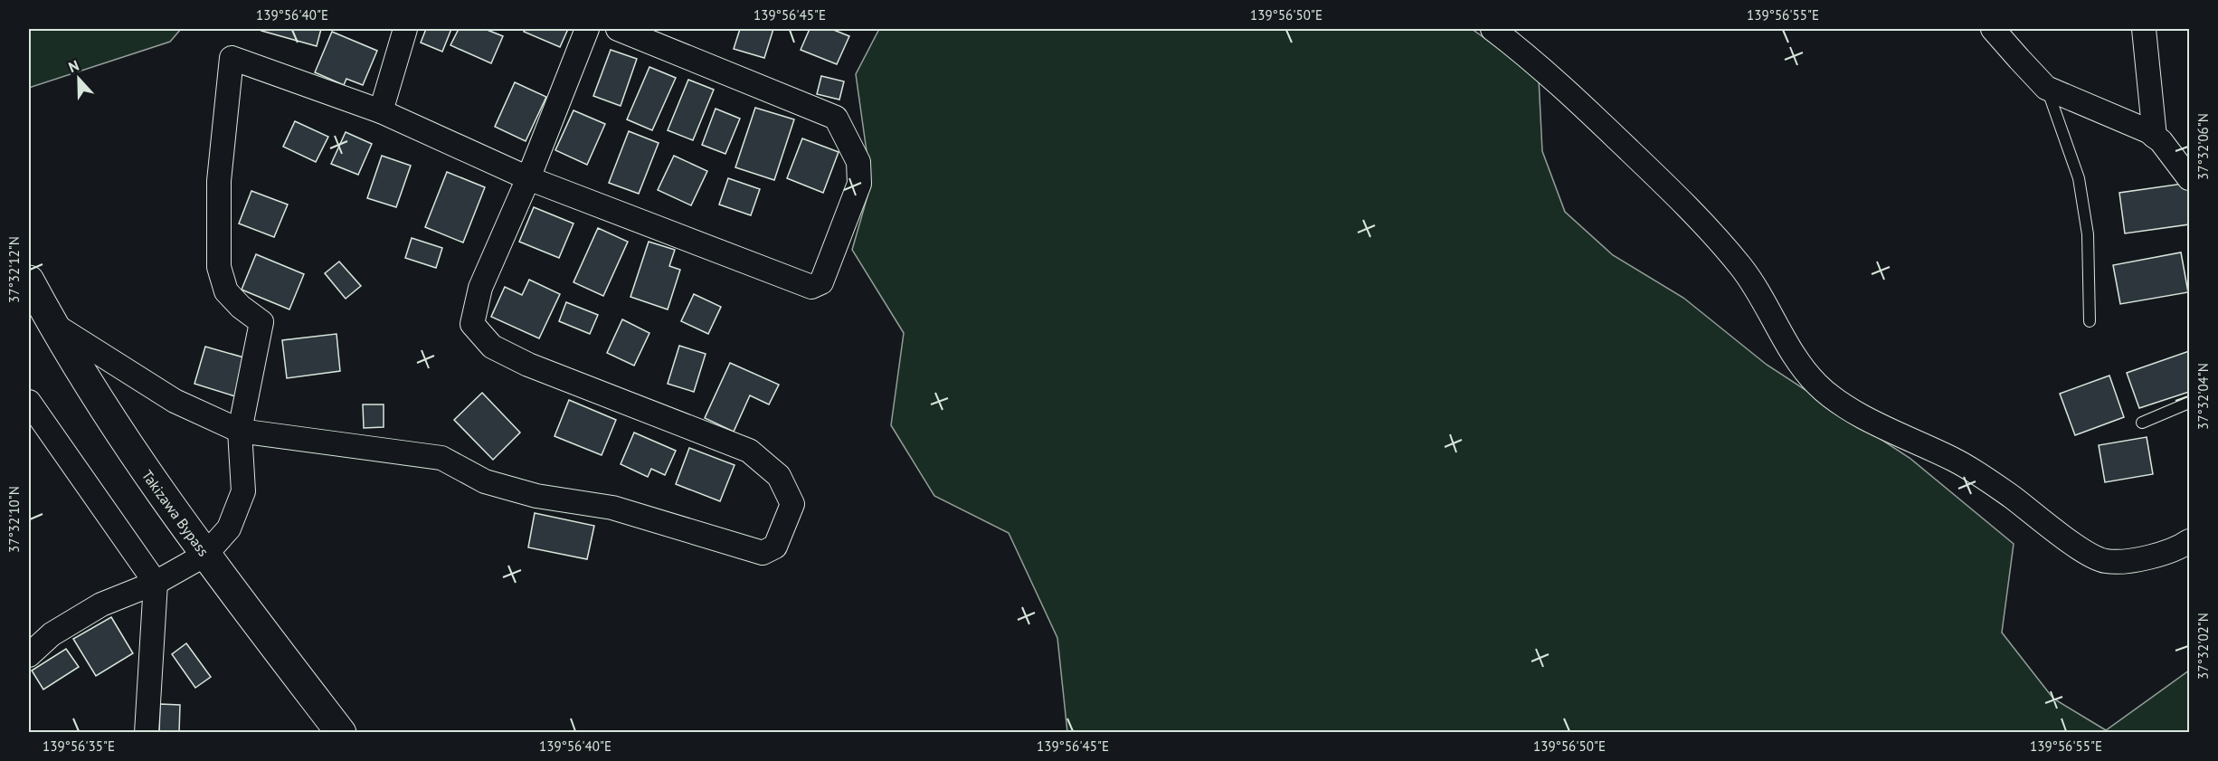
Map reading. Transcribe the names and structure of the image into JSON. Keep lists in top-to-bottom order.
{
  "streets": {
    "highway": ["Takizawa Bypass"]
  },
  "north": "top",
  "coordinates": [
    "139°56'40\"E",
    "139°56'45\"E",
    "139°56'50\"E",
    "139°56'55\"E",
    "37°32'06\"N",
    "37°32'12\"N",
    "37°32'04\"N",
    "37°32'10\"N",
    "37°32'02\"N",
    "139°56'35\"E"
  ]
}
